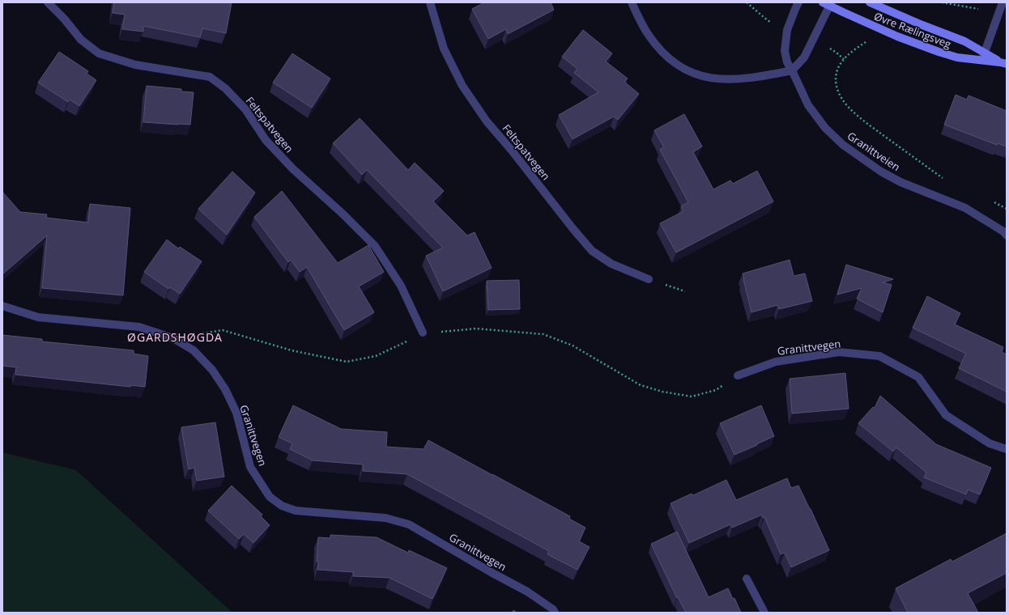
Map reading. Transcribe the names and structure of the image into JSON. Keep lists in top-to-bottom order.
{
  "streets": {
    "main road": ["Øvre Rælingsveg"],
    "street": ["Feltspatvegen", "Granittveien", "Granittvegen"]
  },
  "districts": ["ØGARDSHØGDA"]
}
